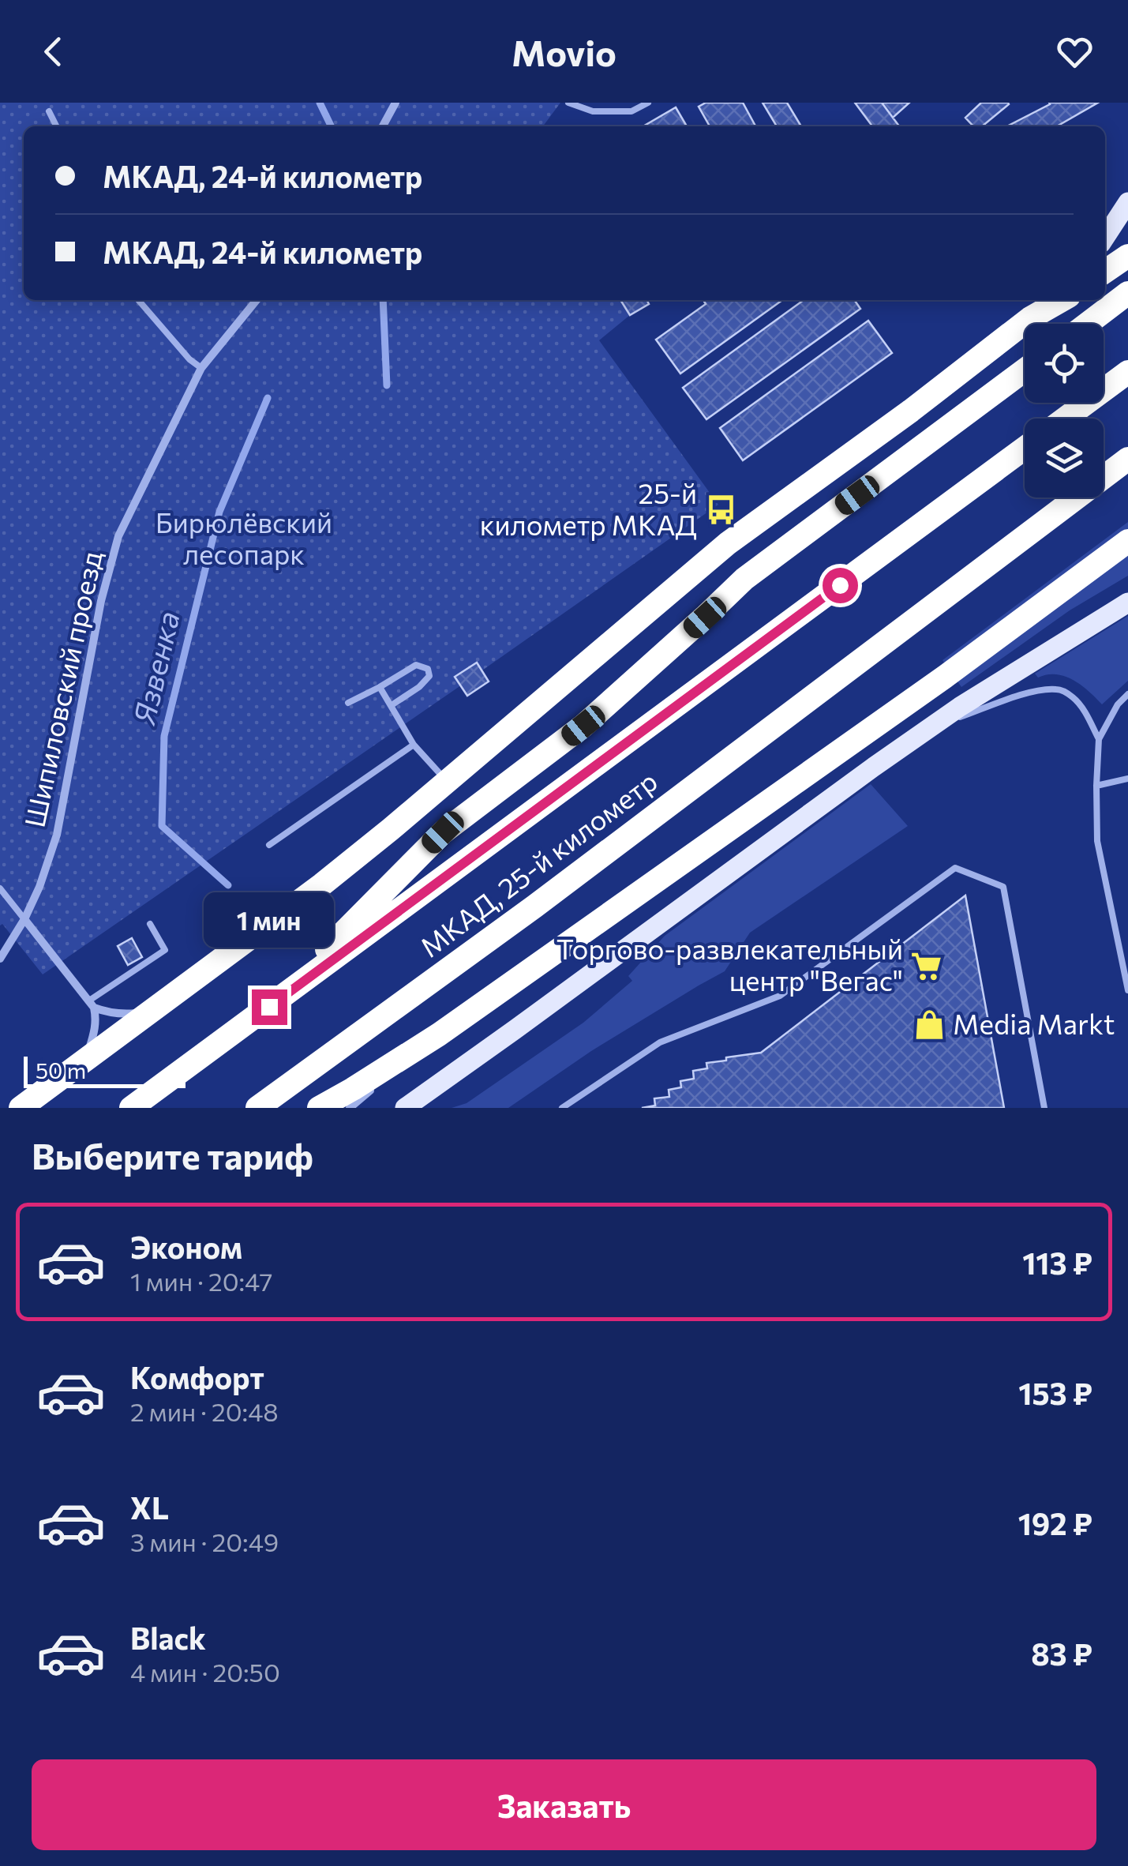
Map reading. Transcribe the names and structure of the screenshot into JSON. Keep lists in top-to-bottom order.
{
  "streets": {
    "highway": ["МКАД, 25-й километр"],
    "street": ["Шипиловский проезд"]
  },
  "water": ["Язвенка"],
  "parks": ["Бирюлёвский лесопарк"],
  "places": {
    "bus stop": ["25-й километр МКАД"],
    "supermarket": ["Торгово-развлекательный центр \"Вегас\""],
    "shop": ["Мedia Мarkt"]
  },
  "scale_bar": "50 m",
  "page": {
    "header": "Movio",
    "banner": ["МКАД, 24-й километр", "МКАД, 24-й километр"],
    "bubble": "1 мин",
    "scale": "50 m",
    "heading": "Выберите тариф",
    "list": [
      {
        "name": "Эконом",
        "note": "1 мин · 20:47",
        "value": "113 ₽"
      },
      {
        "name": "Комфорт",
        "note": "2 мин · 20:48",
        "value": "153 ₽"
      },
      {
        "name": "XL",
        "note": "3 мин · 20:49",
        "value": "192 ₽"
      },
      {
        "name": "Black",
        "note": "4 мин · 20:50",
        "value": "83 ₽"
      }
    ],
    "buttons": "Заказать"
  }
}
